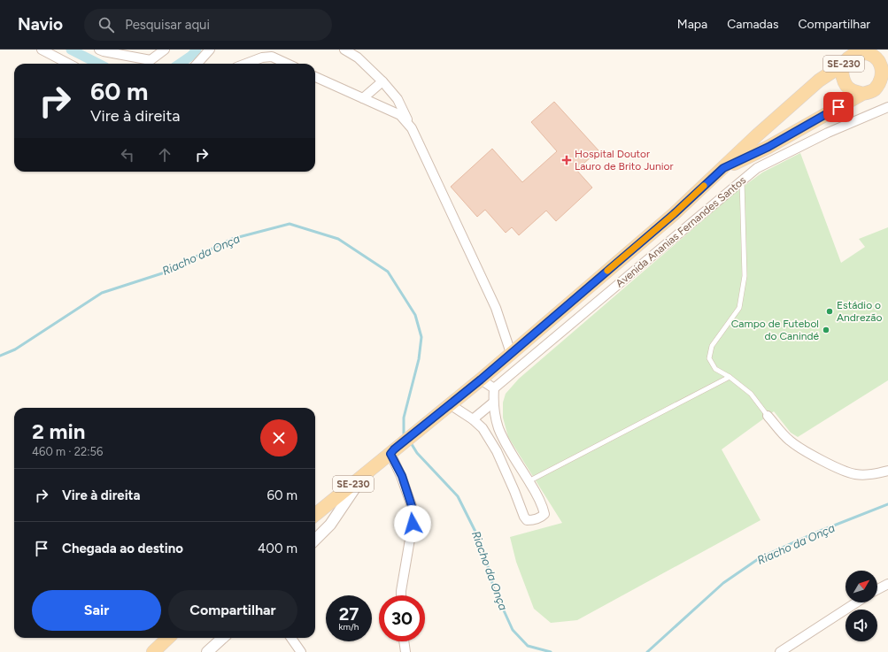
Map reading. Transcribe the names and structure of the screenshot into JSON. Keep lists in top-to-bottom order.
{
  "streets": {
    "main road": ["SE-230"],
    "street": ["Avenida Ananias Fernandes Santos"]
  },
  "water": ["Riacho da Onça"],
  "places": {
    "health": ["Hospital Doutor Lauro de Brito Junior"],
    "other": ["Estádio o Andrezão", "Campo de Futebol do Canindé"]
  },
  "north": "top right",
  "page": {
    "header": "Navio",
    "search": "Pesquisar aqui",
    "nav": ["Mapa", "Camadas", "Compartilhar"],
    "turn": ["60 m", "Vire à direita"],
    "heading": ["2 min", "460 m · 22:56"],
    "list": [
      {
        "name": "Vire à direita",
        "value": "60 m"
      },
      {
        "name": "Chegada ao destino",
        "value": "400 m"
      }
    ],
    "buttons": ["Sair", "Compartilhar"],
    "speed": "27 km/h",
    "limit": "30"
  }
}
